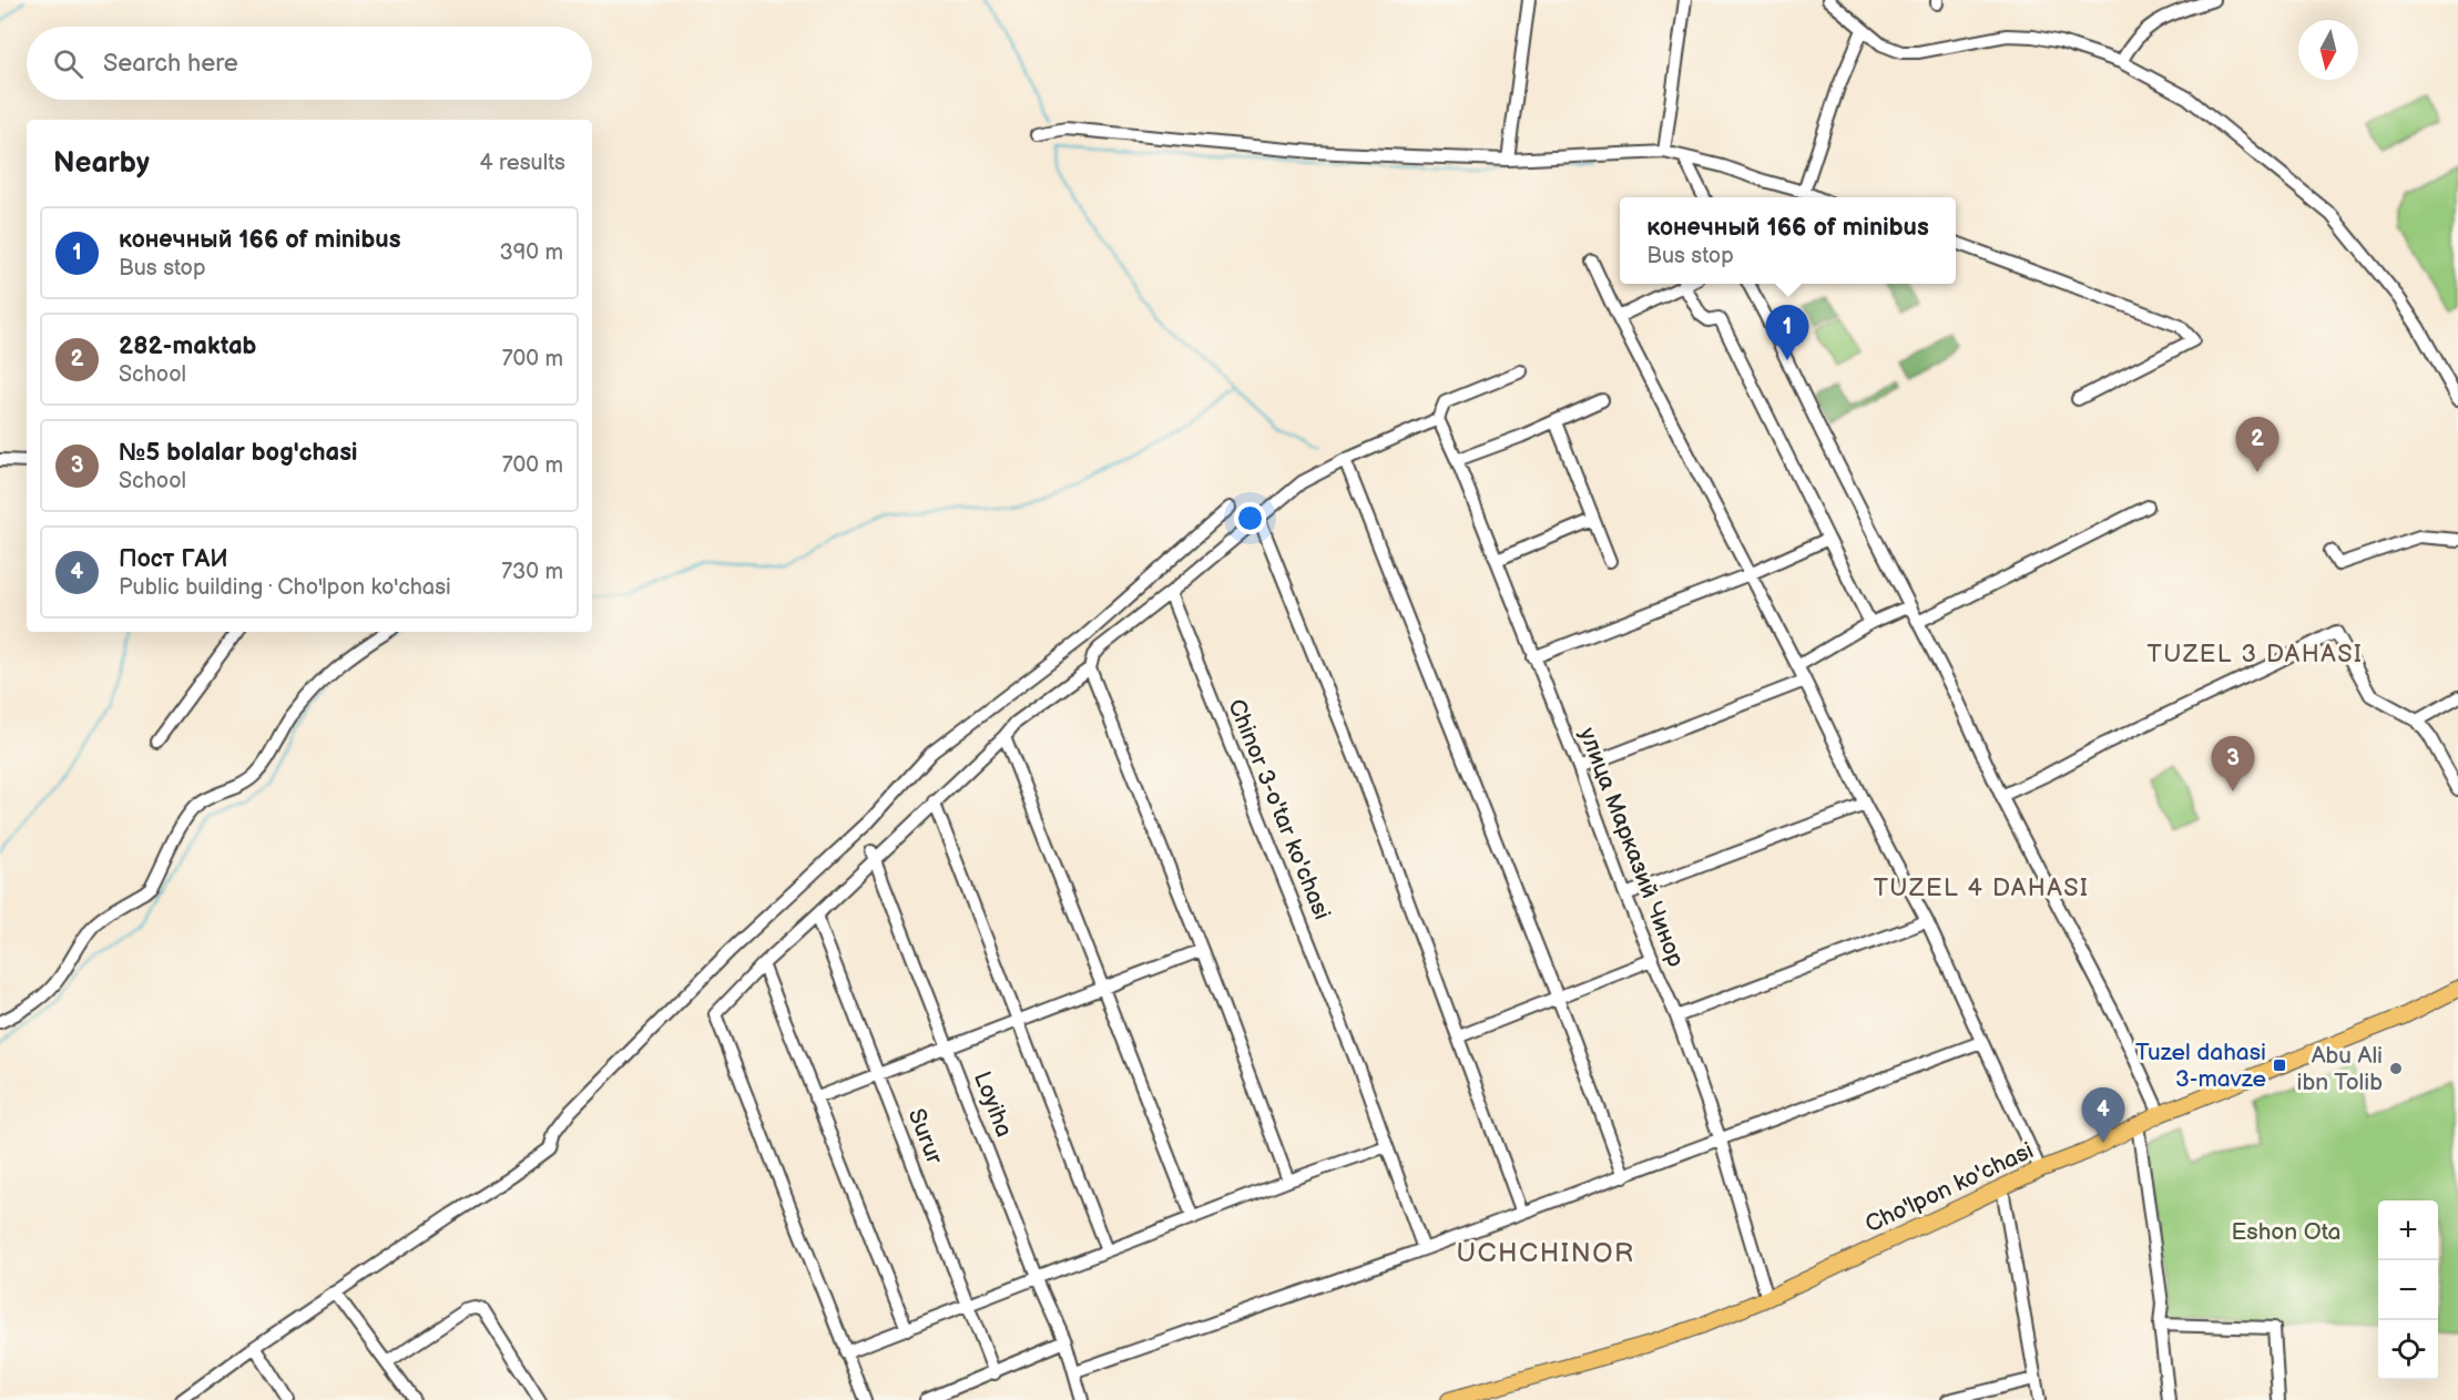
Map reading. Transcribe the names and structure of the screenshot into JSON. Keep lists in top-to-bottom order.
{
  "streets": {
    "main road": ["Cho'lpon ko'chasi"],
    "street": [
      "Chinor 3-o'tar ko'chasi",
      "улица Марказий Чинор",
      "Loyiha",
      "Surur"
    ]
  },
  "crossings": [
    ["улица Марказий Чинор", "Cho'lpon ko'chasi"]
  ],
  "districts": ["TUZEL 3 DAHASI", "TUZEL 4 DAHASI", "UCHCHINOR"],
  "parks": ["Eshon Ota"],
  "places": {
    "transit": ["Tuzel dahasi 3-mavze"],
    "other": ["Abu Ali ibn Tolib"]
  },
  "north": "bottom",
  "page": {
    "search": "Search here",
    "heading": ["Nearby", "4 results"],
    "popup": ["конечный 166 of minibus", "Bus stop"],
    "list": [
      {
        "mark": "1",
        "name": "конечный 166 of minibus",
        "note": "Bus stop",
        "value": "390 m"
      },
      {
        "mark": "2",
        "name": "282-maktab",
        "note": "School",
        "value": "700 m"
      },
      {
        "mark": "3",
        "name": "№5 bolalar bog'chasi",
        "note": "School",
        "value": "700 m"
      },
      {
        "mark": "4",
        "name": "Пост ГАИ",
        "note": "Public building · Cho'lpon ko'chasi",
        "value": "730 m"
      }
    ],
    "pins": [
      "1",
      "2",
      "3",
      "4"
    ],
    "map_buttons": ["+", "−"]
  }
}
